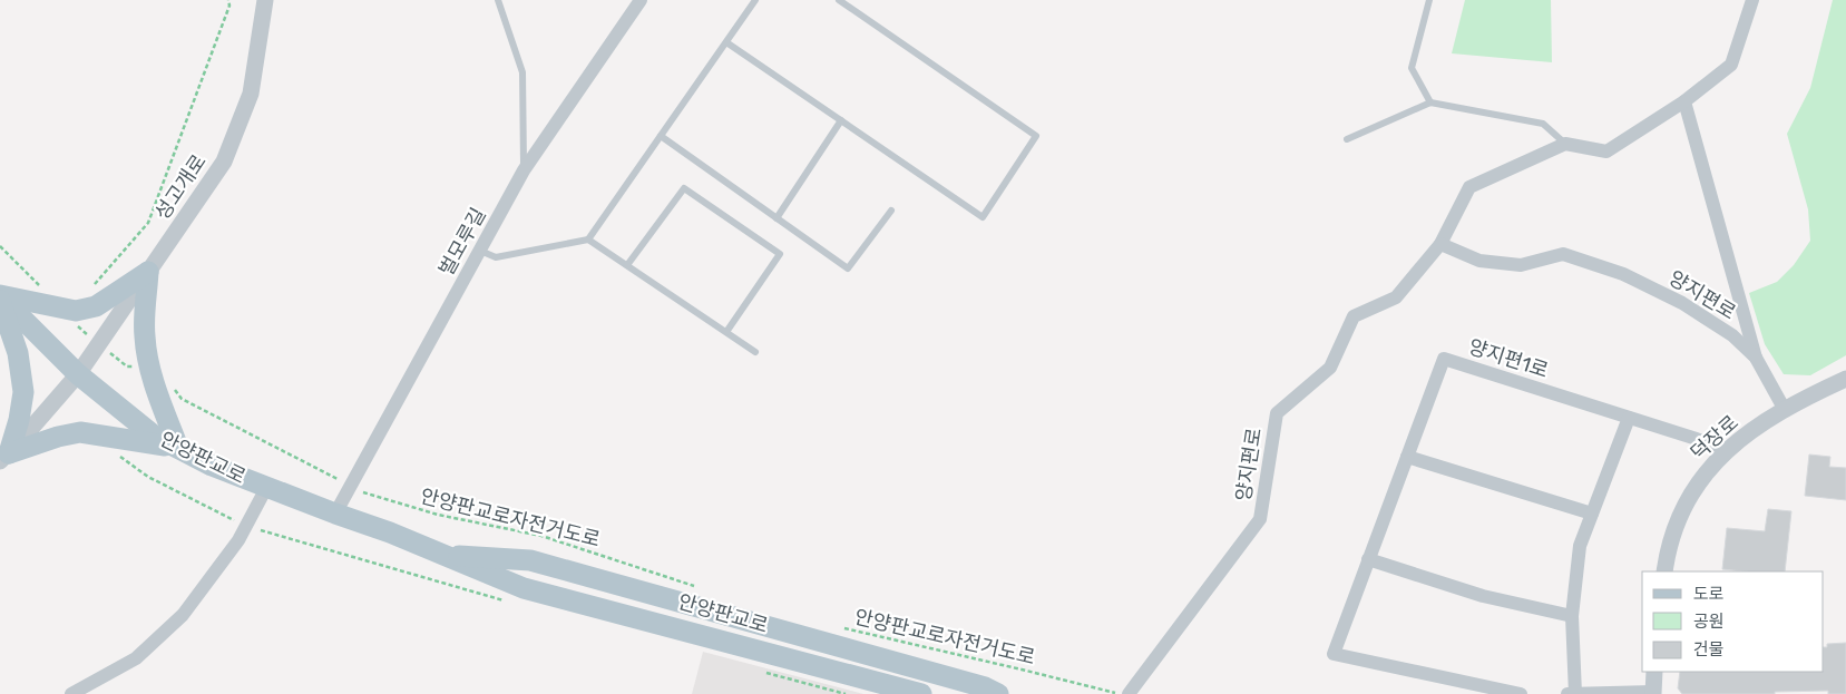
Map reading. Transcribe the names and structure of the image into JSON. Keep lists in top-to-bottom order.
{
  "streets": {
    "main road": ["안양판교로"],
    "street": [
      "성고개로",
      "벌모루길",
      "양지편로",
      "양지편1로",
      "덕장로"
    ],
    "path": ["안양판교로자전거도로"]
  },
  "crossings": [
    ["성고개로", "안양판교로"],
    ["벌모루길", "안양판교로"],
    ["벌모루길", "안양판교로자전거도로"],
    ["양지편로", "덕장로"],
    ["양지편1로", "덕장로"]
  ],
  "legend": ["도로", "공원", "건물"]
}
